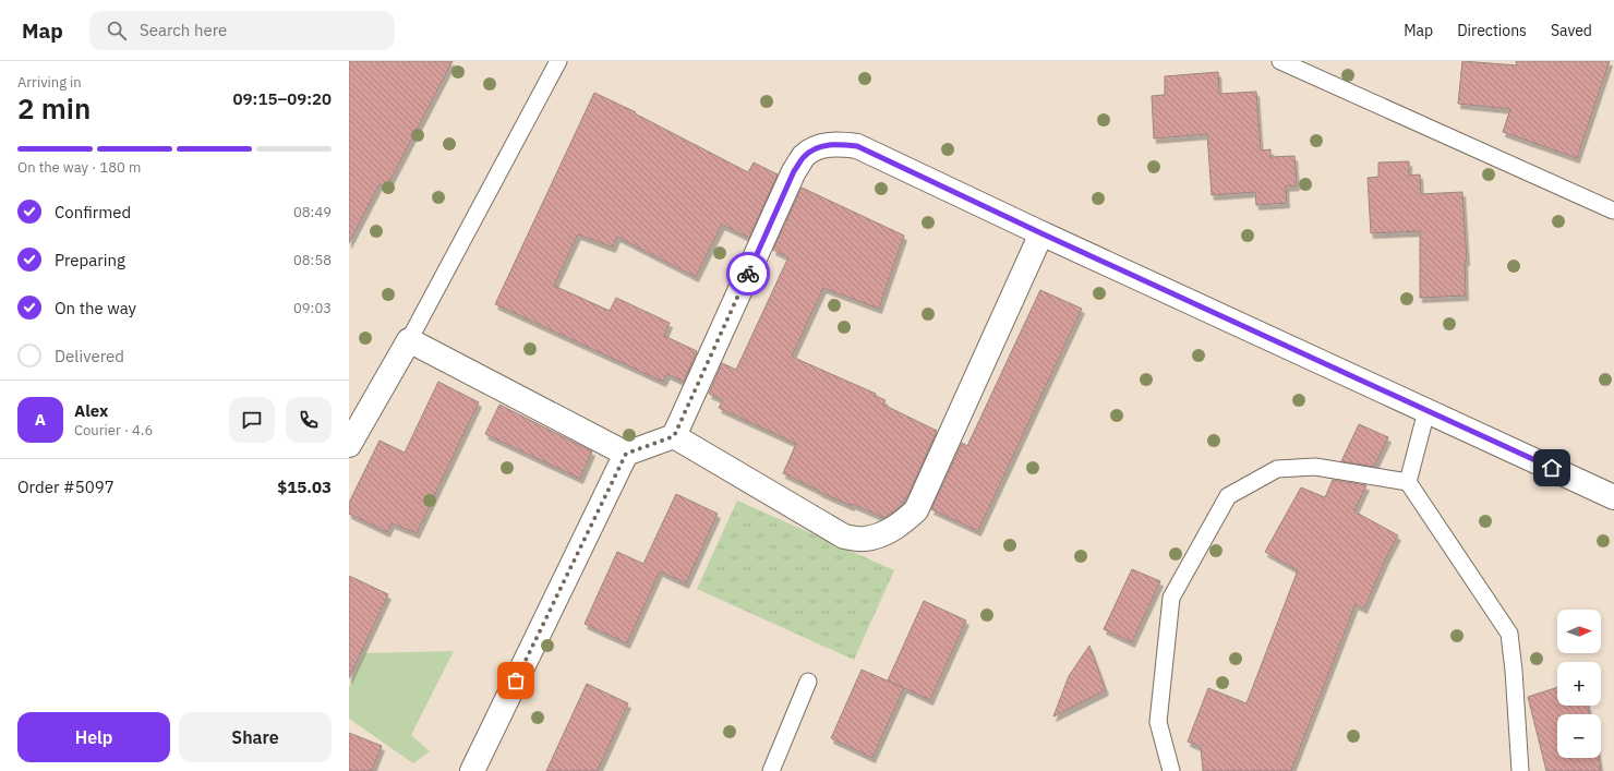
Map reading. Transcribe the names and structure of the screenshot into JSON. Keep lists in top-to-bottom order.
{
  "north": "right",
  "page": {
    "header": "Map",
    "search": "Search here",
    "nav": ["Map", "Directions", "Saved"],
    "heading": ["2 min", "Arriving in", "09:15–09:20"],
    "panel": [
      "Alex",
      "Courier · 4.6",
      "Order #5097",
      "$15.03"
    ],
    "bar": "On the way · 180 m",
    "list": [
      ["Confirmed", "08:49"],
      ["Preparing", "08:58"],
      ["On the way", "09:03"],
      "Delivered"
    ],
    "round": "A",
    "map_buttons": ["+", "−"],
    "buttons": ["Help", "Share"]
  }
}
